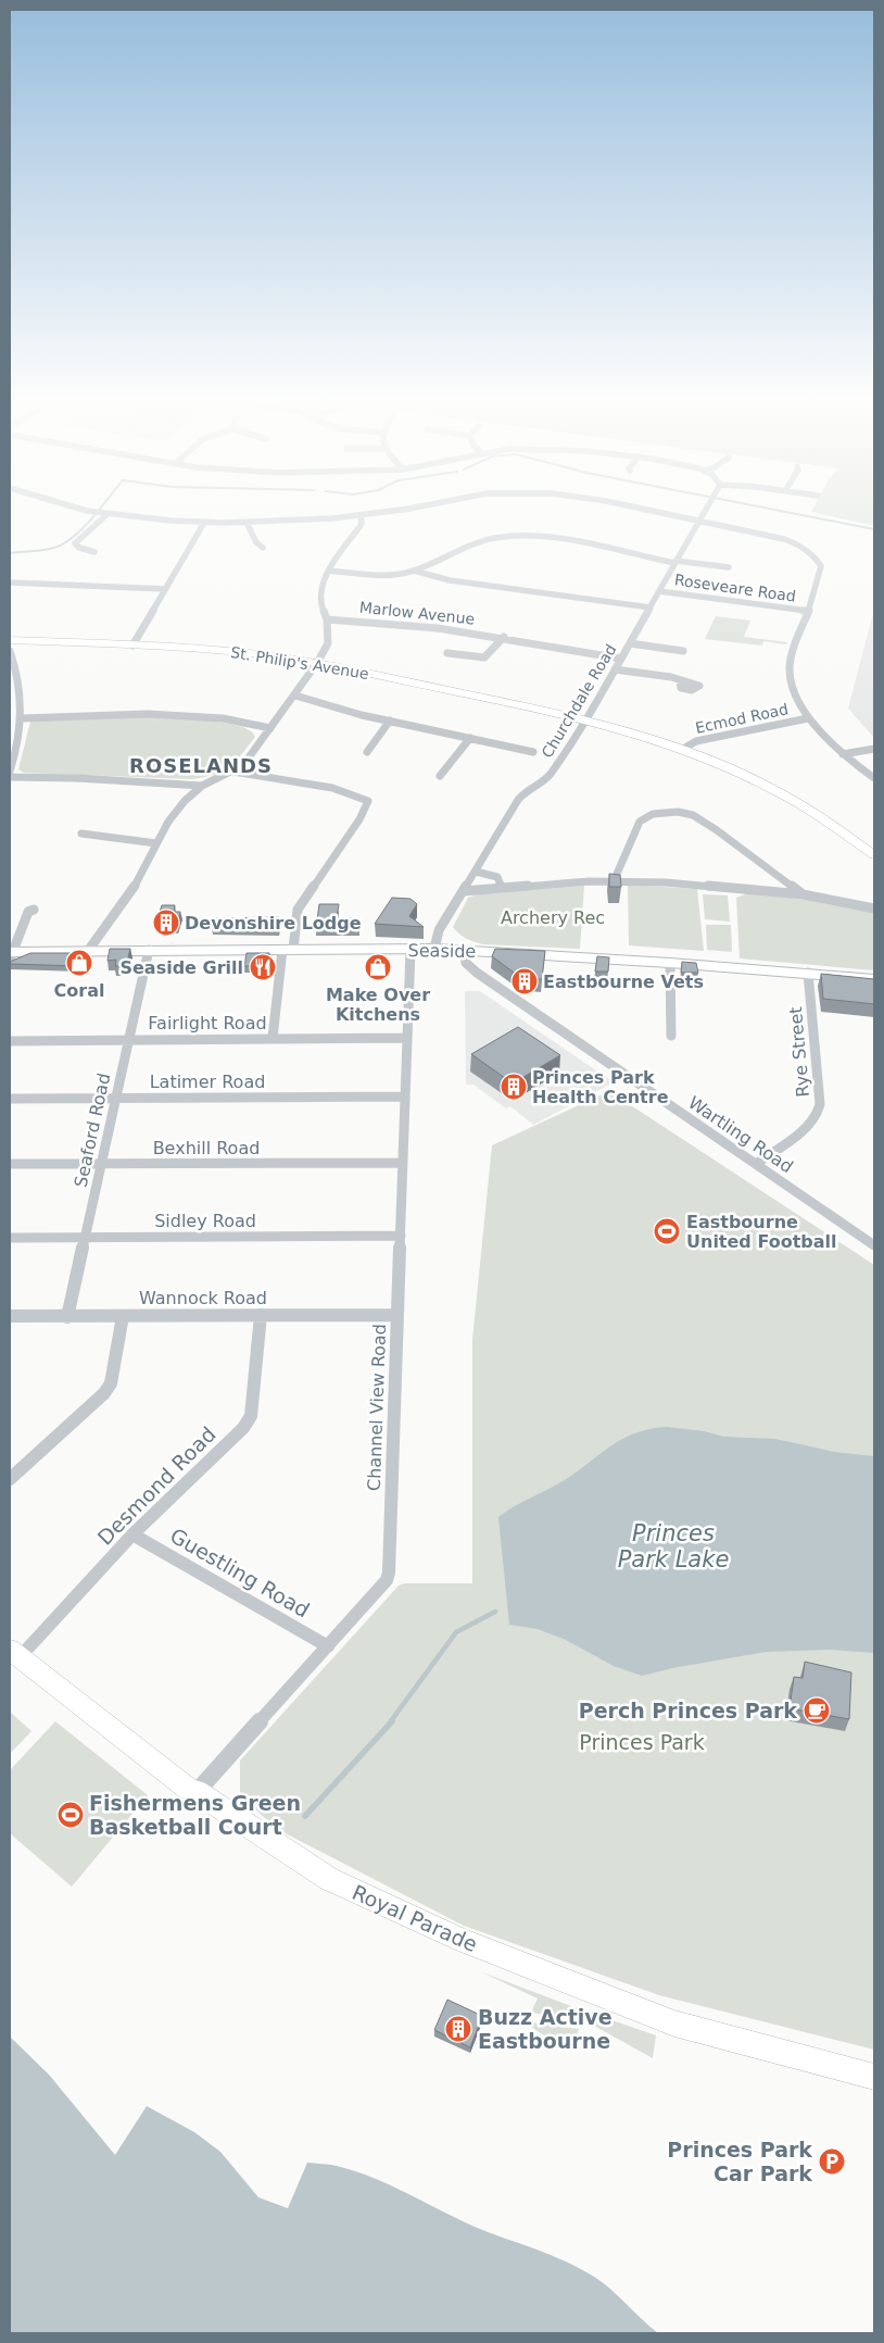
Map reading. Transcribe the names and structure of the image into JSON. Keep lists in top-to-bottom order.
{
  "streets": {
    "main road": ["Seaside"],
    "street": [
      "Roseveare Road",
      "Marlow Avenue",
      "St. Philip's Avenue",
      "Churchdale Road",
      "Ecmod Road",
      "Fairlight Road",
      "Rye Street",
      "Latimer Road",
      "Seaford Road",
      "Wartling Road",
      "Bexhill Road",
      "Sidley Road",
      "Wannock Road",
      "Channel View Road",
      "Desmond Road",
      "Guestling Road",
      "Royal Parade"
    ]
  },
  "crossings": [
    ["Roseveare Road", "Churchdale Road"],
    ["Marlow Avenue", "Churchdale Road"],
    ["St. Philip's Avenue", "Churchdale Road"],
    ["St. Philip's Avenue", "Ecmod Road"],
    ["Churchdale Road", "Seaside"],
    ["Seaside", "Rye Street"],
    ["Seaside", "Seaford Road"],
    ["Seaside", "Wartling Road"],
    ["Seaside", "Channel View Road"],
    ["Fairlight Road", "Seaford Road"],
    ["Fairlight Road", "Channel View Road"],
    ["Rye Street", "Wartling Road"],
    ["Latimer Road", "Seaford Road"],
    ["Latimer Road", "Channel View Road"],
    ["Seaford Road", "Bexhill Road"],
    ["Seaford Road", "Sidley Road"],
    ["Seaford Road", "Wannock Road"],
    ["Bexhill Road", "Channel View Road"],
    ["Sidley Road", "Channel View Road"],
    ["Wannock Road", "Channel View Road"],
    ["Wannock Road", "Desmond Road"],
    ["Channel View Road", "Guestling Road"],
    ["Channel View Road", "Royal Parade"],
    ["Desmond Road", "Guestling Road"],
    ["Desmond Road", "Royal Parade"]
  ],
  "districts": ["ROSELANDS"],
  "water": ["Princes Park Lake"],
  "parks": ["Archery Rec", "Princes Park"],
  "places": {
    "building": [
      "Devonshire Lodge",
      "Eastbourne Vets",
      "Princes Park Health Centre",
      "Buzz Active Eastbourne"
    ],
    "shop": ["Coral", "Make Over Kitchens"],
    "restaurant": ["Seaside Grill"],
    "sports": ["Eastbourne United Football", "Fishermens Green Basketball Court"],
    "cafe": ["Perch Princes Park"],
    "parking": ["Princes Park Car Park"]
  }
}
